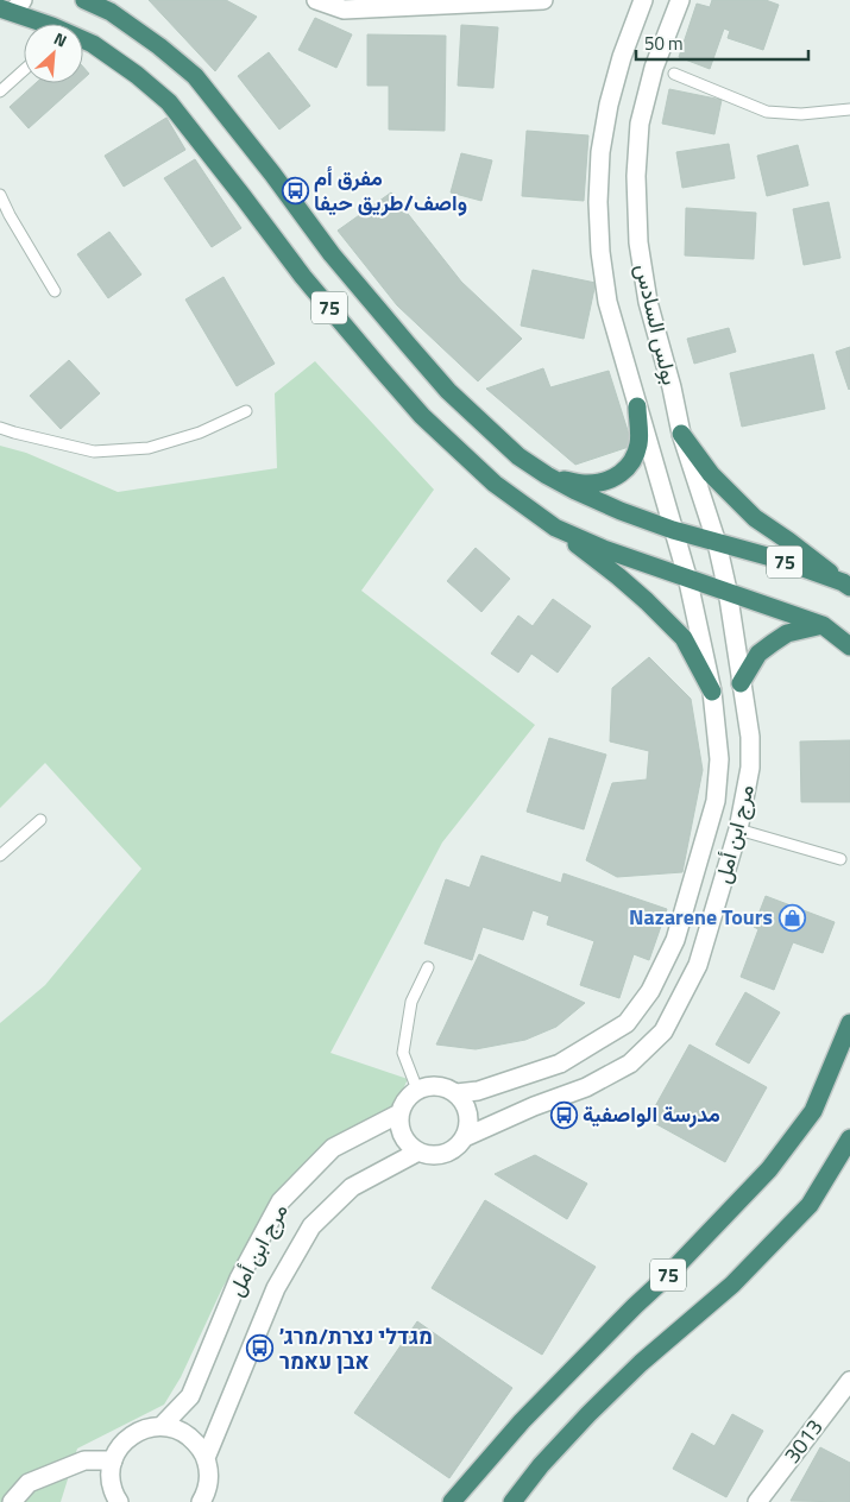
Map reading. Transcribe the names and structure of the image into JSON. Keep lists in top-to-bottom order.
{
  "streets": {
    "highway": ["75"],
    "street": ["بولس السادس", "مرج ابن أمل", "3013"]
  },
  "crossings": [
    ["75", "بولس السادس"],
    ["75", "مرج ابن أمل"],
    ["بولس السادس", "مرج ابن أمل"]
  ],
  "places": {
    "bus stop": ["مفرق أم واصف/طريق حيفا", "مدرسة الواصفية", "מגדלי נצרת/מרג׳ אבן עאמר"],
    "shop": ["Nazarene Tours"]
  },
  "scale_bar": "50 m",
  "north": "top right"
}
